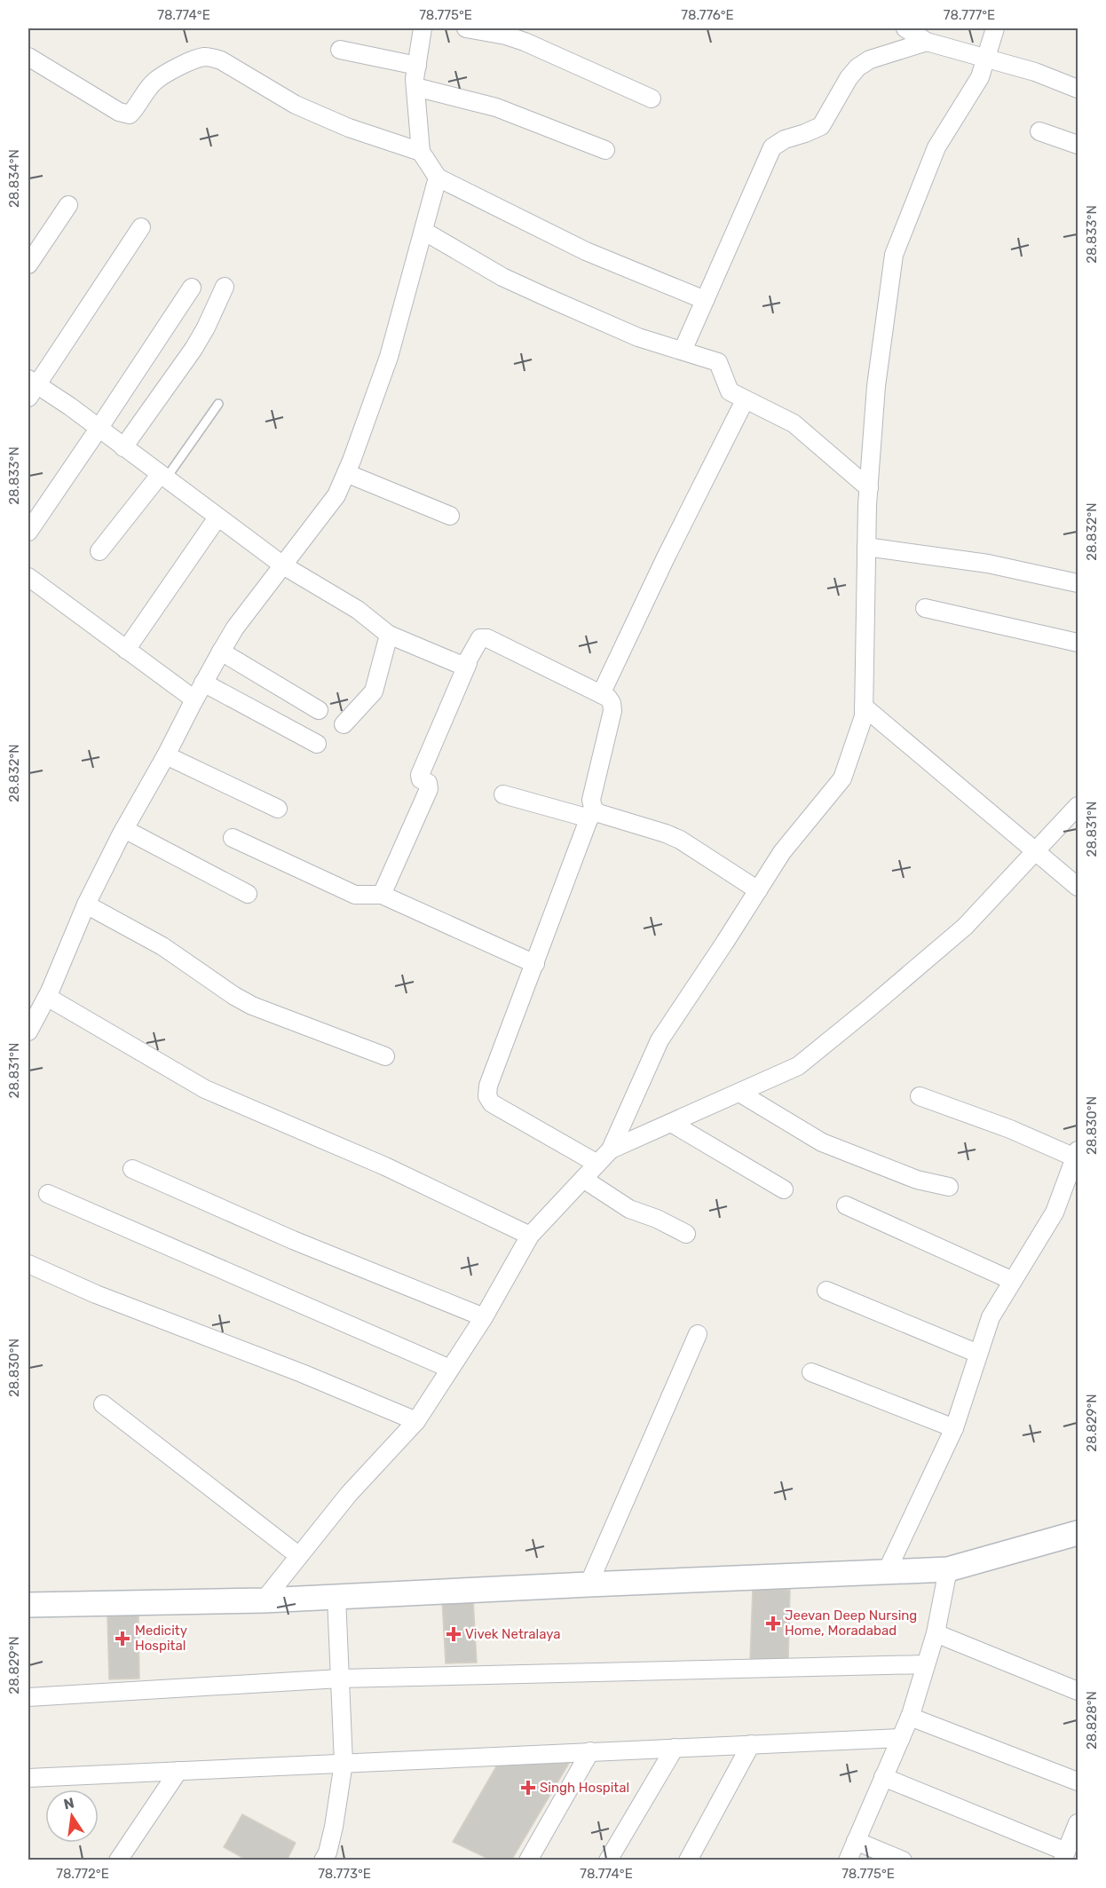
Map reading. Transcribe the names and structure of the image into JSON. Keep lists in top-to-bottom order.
{
  "places": {
    "health": [
      "Jeevan Deep Nursing Home, Moradabad",
      "Vivek Netralaya",
      "Medicity Hospital",
      "Singh Hospital"
    ]
  },
  "north": "top",
  "coordinates": [
    "78.774°E",
    "78.775°E",
    "78.776°E",
    "78.777°E",
    "28.834°N",
    "28.833°N",
    "28.832°N",
    "28.831°N",
    "28.830°N",
    "28.829°N",
    "28.828°N",
    "78.772°E",
    "78.773°E"
  ]
}
